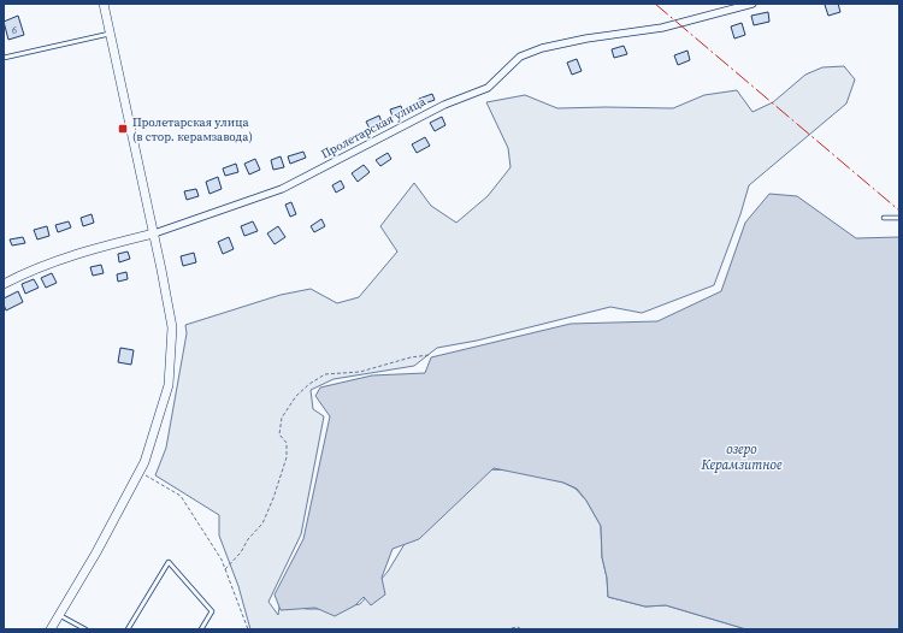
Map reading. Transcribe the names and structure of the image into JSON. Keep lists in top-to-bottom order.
{
  "streets": {
    "street": ["Пролетарская улица"]
  },
  "water": ["озеро Керамзитное"],
  "places": {
    "transit": ["Пролетарская улица (в стор. керамзавода)"]
  },
  "house_numbers": ["6"]
}
